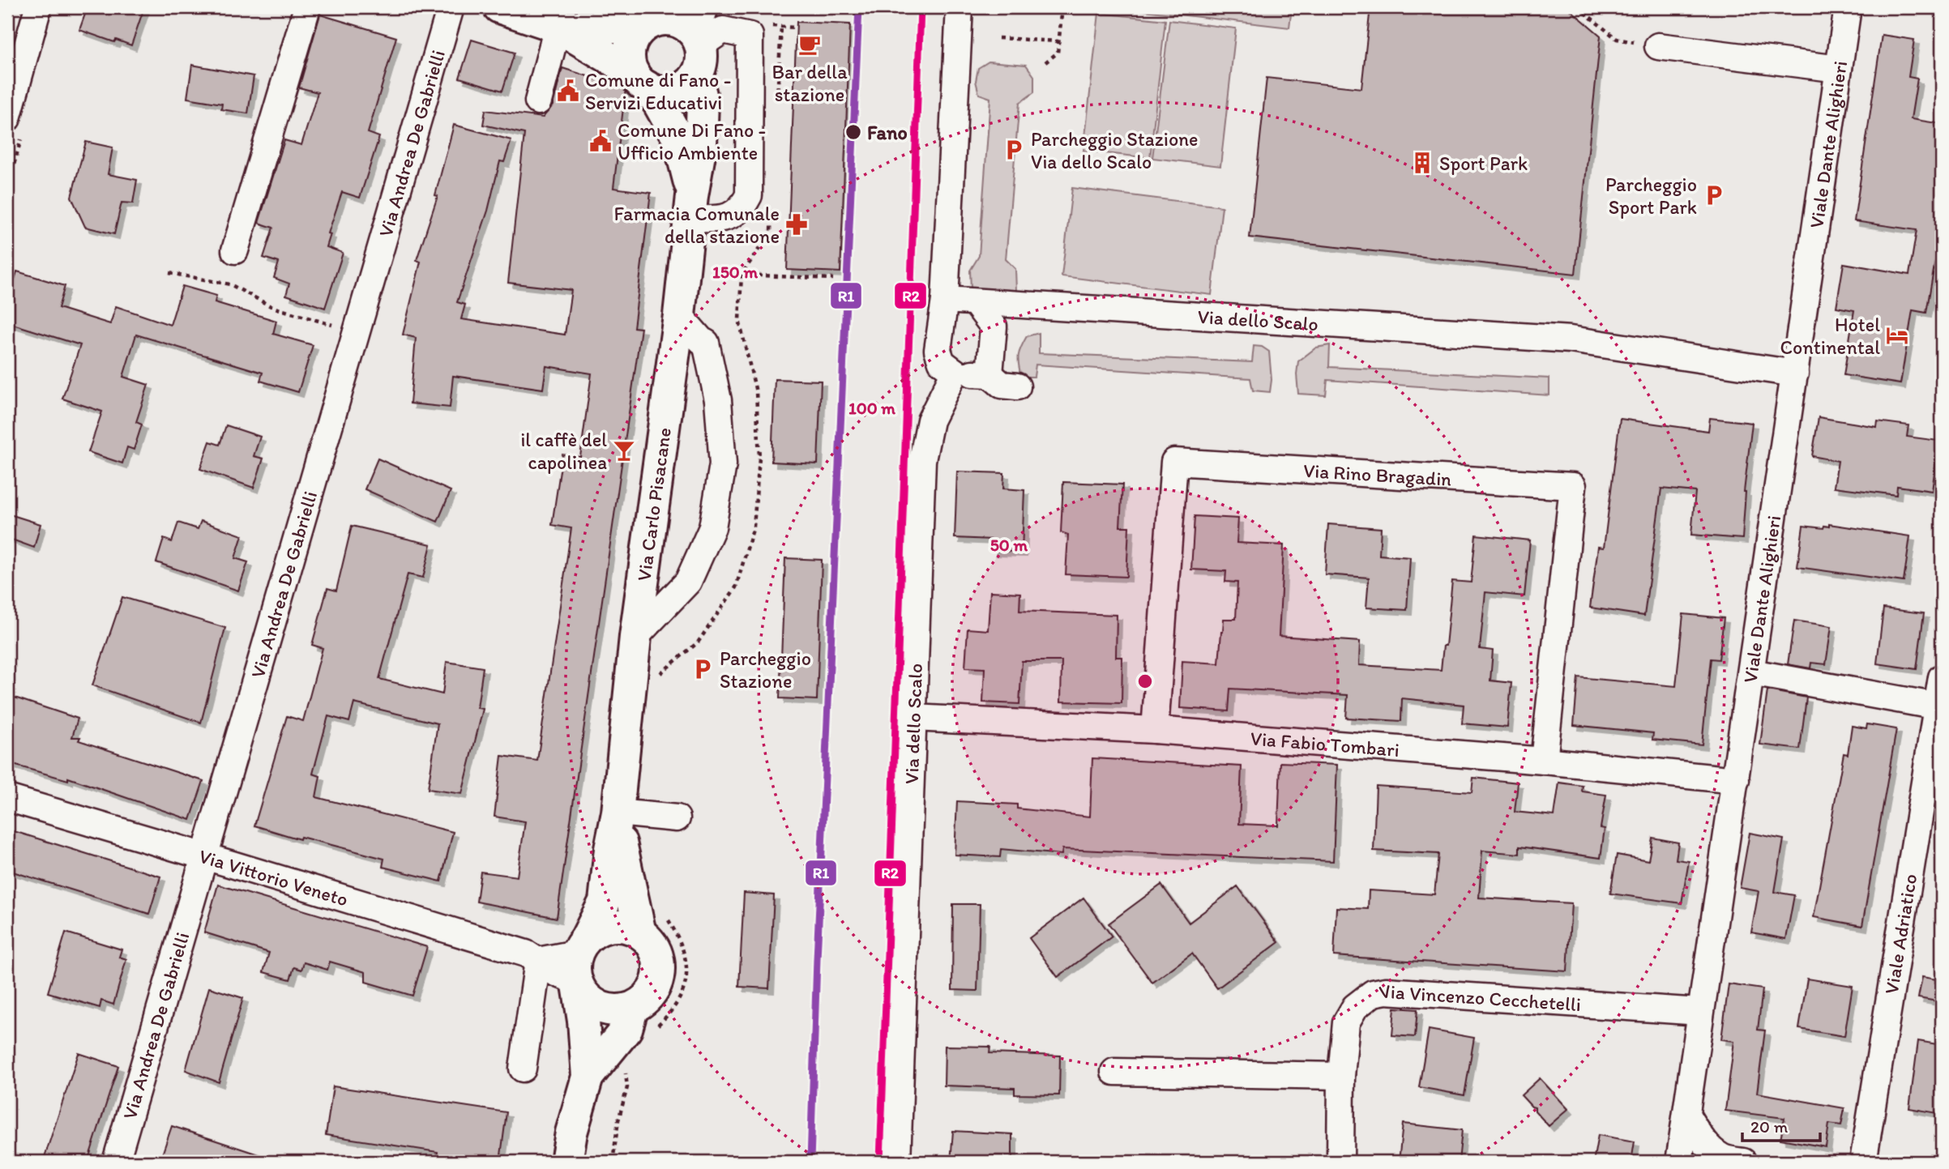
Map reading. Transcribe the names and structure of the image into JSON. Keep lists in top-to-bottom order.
{
  "streets": {
    "main road": ["Via Carlo Pisacane"],
    "street": [
      "Via Andrea De Gabrielli",
      "Viale Dante Alighieri",
      "Via dello Scalo",
      "Via Rino Bragadin",
      "Via Fabio Tombari",
      "Via Vittorio Veneto",
      "Viale Adriatico",
      "Via Vincenzo Cecchetelli"
    ]
  },
  "crossings": [
    ["Via Andrea De Gabrielli", "Via Vittorio Veneto"],
    ["Viale Dante Alighieri", "Via dello Scalo"],
    ["Viale Dante Alighieri", "Via Fabio Tombari"],
    ["Viale Dante Alighieri", "Via Vincenzo Cecchetelli"],
    ["Via dello Scalo", "Via Fabio Tombari"],
    ["Via Rino Bragadin", "Via Fabio Tombari"]
  ],
  "places": {
    "cafe": ["Bar della stazione"],
    "public building": ["Comune di Fano - Servizi Educativi", "Comune Di Fano - Ufficio Ambiente"],
    "other": ["Fano"],
    "parking": ["Parcheggio Stazione Via dello Scalo", "Parcheggio Sport Park", "Parcheggio Stazione"],
    "building": ["Sport Park"],
    "pharmacy": ["Farmacia Comunale della stazione"],
    "hotel": ["Hotel Continental"],
    "bar": ["il caffè del capolinea"]
  },
  "lines": ["transit line R1", "transit line R2"],
  "scale_bar": "20 m",
  "rings": ["150 m", "100 m", "50 m"]
}
